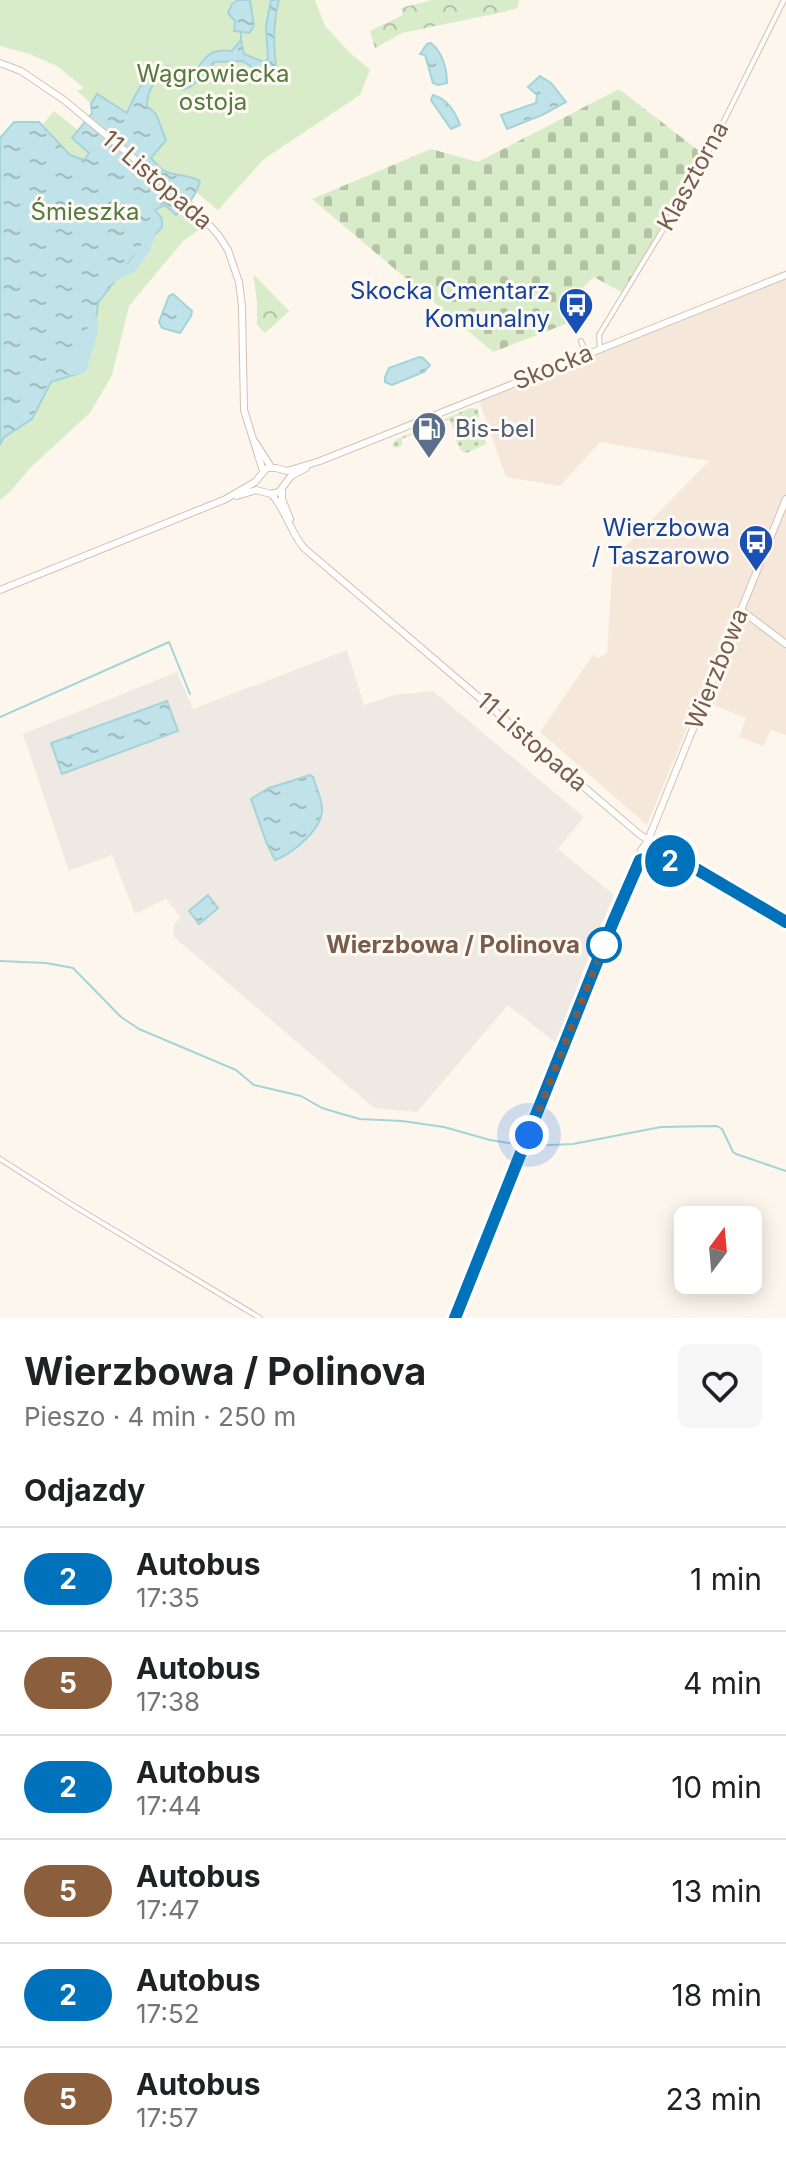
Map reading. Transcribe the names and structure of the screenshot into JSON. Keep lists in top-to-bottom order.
{
  "streets": {
    "main road": ["11 Listopada", "Skocka", "Wierzbowa"],
    "street": ["Klasztorna"]
  },
  "crossings": [
    ["Klasztorna", "Skocka"],
    ["11 Listopada", "Skocka"],
    ["11 Listopada", "Wierzbowa"]
  ],
  "parks": ["Wągrowiecka ostoja", "Śmieszka"],
  "places": {
    "bus stop": ["Skocka Cmentarz Komunalny", "Wierzbowa / Taszarowo"],
    "fuel station": ["Bis-bel"],
    "other": ["Wierzbowa / Polinova"]
  },
  "lines": ["bus line 2"],
  "north": "top",
  "page": {
    "on_map": "2",
    "heading": [
      ["Wierzbowa / Polinova", "Pieszo · 4 min · 250 m"],
      "Odjazdy"
    ],
    "list": [
      {
        "mark": "2",
        "name": "Autobus",
        "note": "17:35",
        "value": "1 min"
      },
      {
        "mark": "5",
        "name": "Autobus",
        "note": "17:38",
        "value": "4 min"
      },
      {
        "mark": "2",
        "name": "Autobus",
        "note": "17:44",
        "value": "10 min"
      },
      {
        "mark": "5",
        "name": "Autobus",
        "note": "17:47",
        "value": "13 min"
      },
      {
        "mark": "2",
        "name": "Autobus",
        "note": "17:52",
        "value": "18 min"
      },
      {
        "mark": "5",
        "name": "Autobus",
        "note": "17:57",
        "value": "23 min"
      }
    ]
  }
}
